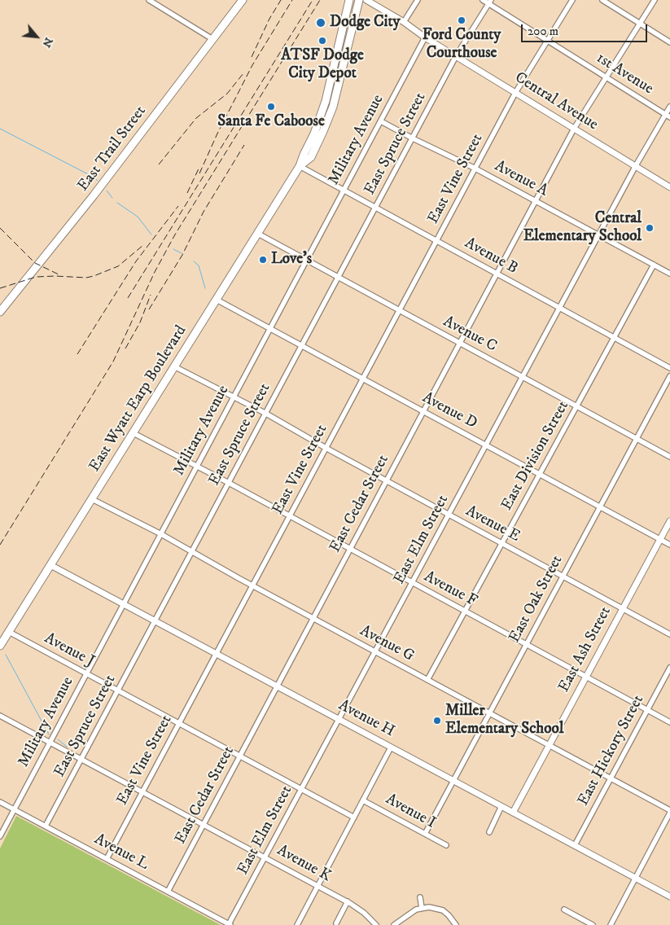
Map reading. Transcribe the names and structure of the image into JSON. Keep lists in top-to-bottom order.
{
  "streets": {
    "main road": ["East Trail Street", "East Wyatt Earp Boulevard"],
    "street": [
      "1st Avenue",
      "Central Avenue",
      "Military Avenue",
      "East Spruce Street",
      "East Vine Street",
      "Avenue A",
      "Avenue B",
      "Avenue C",
      "Avenue D",
      "East Division Street",
      "East Cedar Street",
      "Avenue E",
      "East Elm Street",
      "Avenue F",
      "East Oak Street",
      "Avenue G",
      "East Ash Street",
      "Avenue J",
      "Avenue H",
      "East Hickory Street",
      "Avenue I",
      "Avenue L",
      "Avenue K"
    ]
  },
  "crossings": [
    ["1st Avenue", "East Spruce Street"],
    ["1st Avenue", "East Vine Street"],
    ["1st Avenue", "East Cedar Street"],
    ["1st Avenue", "East Elm Street"],
    ["Central Avenue", "Military Avenue"],
    ["Central Avenue", "East Spruce Street"],
    ["Central Avenue", "East Vine Street"],
    ["Central Avenue", "East Cedar Street"],
    ["Central Avenue", "East Elm Street"],
    ["Military Avenue", "Avenue A"],
    ["Military Avenue", "Avenue B"],
    ["Military Avenue", "Avenue C"],
    ["Military Avenue", "Avenue D"],
    ["Military Avenue", "Avenue E"],
    ["Military Avenue", "Avenue F"],
    ["Military Avenue", "Avenue G"],
    ["Military Avenue", "Avenue J"],
    ["Military Avenue", "Avenue H"],
    ["Military Avenue", "Avenue L"],
    ["Military Avenue", "Avenue K"],
    ["East Spruce Street", "Avenue A"],
    ["East Spruce Street", "Avenue B"],
    ["East Spruce Street", "Avenue C"],
    ["East Spruce Street", "Avenue D"],
    ["East Spruce Street", "Avenue E"],
    ["East Spruce Street", "Avenue F"],
    ["East Spruce Street", "Avenue G"],
    ["East Spruce Street", "Avenue J"],
    ["East Spruce Street", "Avenue H"],
    ["East Spruce Street", "Avenue L"],
    ["East Spruce Street", "Avenue K"],
    ["East Vine Street", "Avenue A"],
    ["East Vine Street", "Avenue B"],
    ["East Vine Street", "Avenue C"],
    ["East Vine Street", "Avenue D"],
    ["East Vine Street", "Avenue E"],
    ["East Vine Street", "Avenue F"],
    ["East Vine Street", "Avenue G"],
    ["East Vine Street", "Avenue J"],
    ["East Vine Street", "Avenue H"],
    ["East Vine Street", "Avenue L"],
    ["East Vine Street", "Avenue K"],
    ["Avenue A", "East Division Street"],
    ["Avenue A", "East Cedar Street"],
    ["Avenue A", "East Elm Street"],
    ["Avenue B", "East Wyatt Earp Boulevard"],
    ["Avenue B", "East Division Street"],
    ["Avenue B", "East Cedar Street"],
    ["Avenue B", "East Elm Street"],
    ["Avenue C", "East Wyatt Earp Boulevard"],
    ["Avenue C", "East Division Street"],
    ["Avenue C", "East Cedar Street"],
    ["Avenue C", "East Elm Street"],
    ["Avenue C", "East Oak Street"],
    ["East Wyatt Earp Boulevard", "Avenue D"],
    ["East Wyatt Earp Boulevard", "Avenue E"],
    ["East Wyatt Earp Boulevard", "Avenue F"],
    ["East Wyatt Earp Boulevard", "Avenue G"],
    ["East Wyatt Earp Boulevard", "Avenue J"],
    ["East Wyatt Earp Boulevard", "Avenue H"],
    ["Avenue D", "East Division Street"],
    ["Avenue D", "East Cedar Street"],
    ["Avenue D", "East Elm Street"],
    ["Avenue D", "East Oak Street"],
    ["Avenue D", "East Ash Street"],
    ["East Division Street", "Avenue E"],
    ["East Division Street", "Avenue F"],
    ["East Division Street", "Avenue G"],
    ["East Cedar Street", "Avenue E"],
    ["East Cedar Street", "Avenue F"],
    ["East Cedar Street", "Avenue G"],
    ["East Cedar Street", "Avenue J"],
    ["East Cedar Street", "Avenue H"],
    ["East Cedar Street", "Avenue L"],
    ["East Cedar Street", "Avenue K"],
    ["Avenue E", "East Elm Street"],
    ["Avenue E", "East Oak Street"],
    ["Avenue E", "East Ash Street"],
    ["East Elm Street", "Avenue F"],
    ["East Elm Street", "Avenue G"],
    ["East Elm Street", "Avenue J"],
    ["East Elm Street", "Avenue H"],
    ["East Elm Street", "Avenue L"],
    ["East Elm Street", "Avenue K"],
    ["Avenue F", "East Oak Street"],
    ["Avenue F", "East Ash Street"],
    ["Avenue F", "East Hickory Street"],
    ["East Oak Street", "Avenue G"],
    ["East Oak Street", "Avenue H"],
    ["East Oak Street", "Avenue I"],
    ["Avenue G", "East Ash Street"],
    ["Avenue G", "East Hickory Street"],
    ["East Ash Street", "Avenue H"],
    ["Avenue H", "East Hickory Street"]
  ],
  "places": [
    "Ford County Courthouse",
    "Dodge City",
    "ATSF Dodge City Depot",
    "Santa Fe Caboose",
    "Central Elementary School",
    "Love's",
    "Miller Elementary School"
  ],
  "scale_bar": "200 m",
  "north": "bottom right"
}
